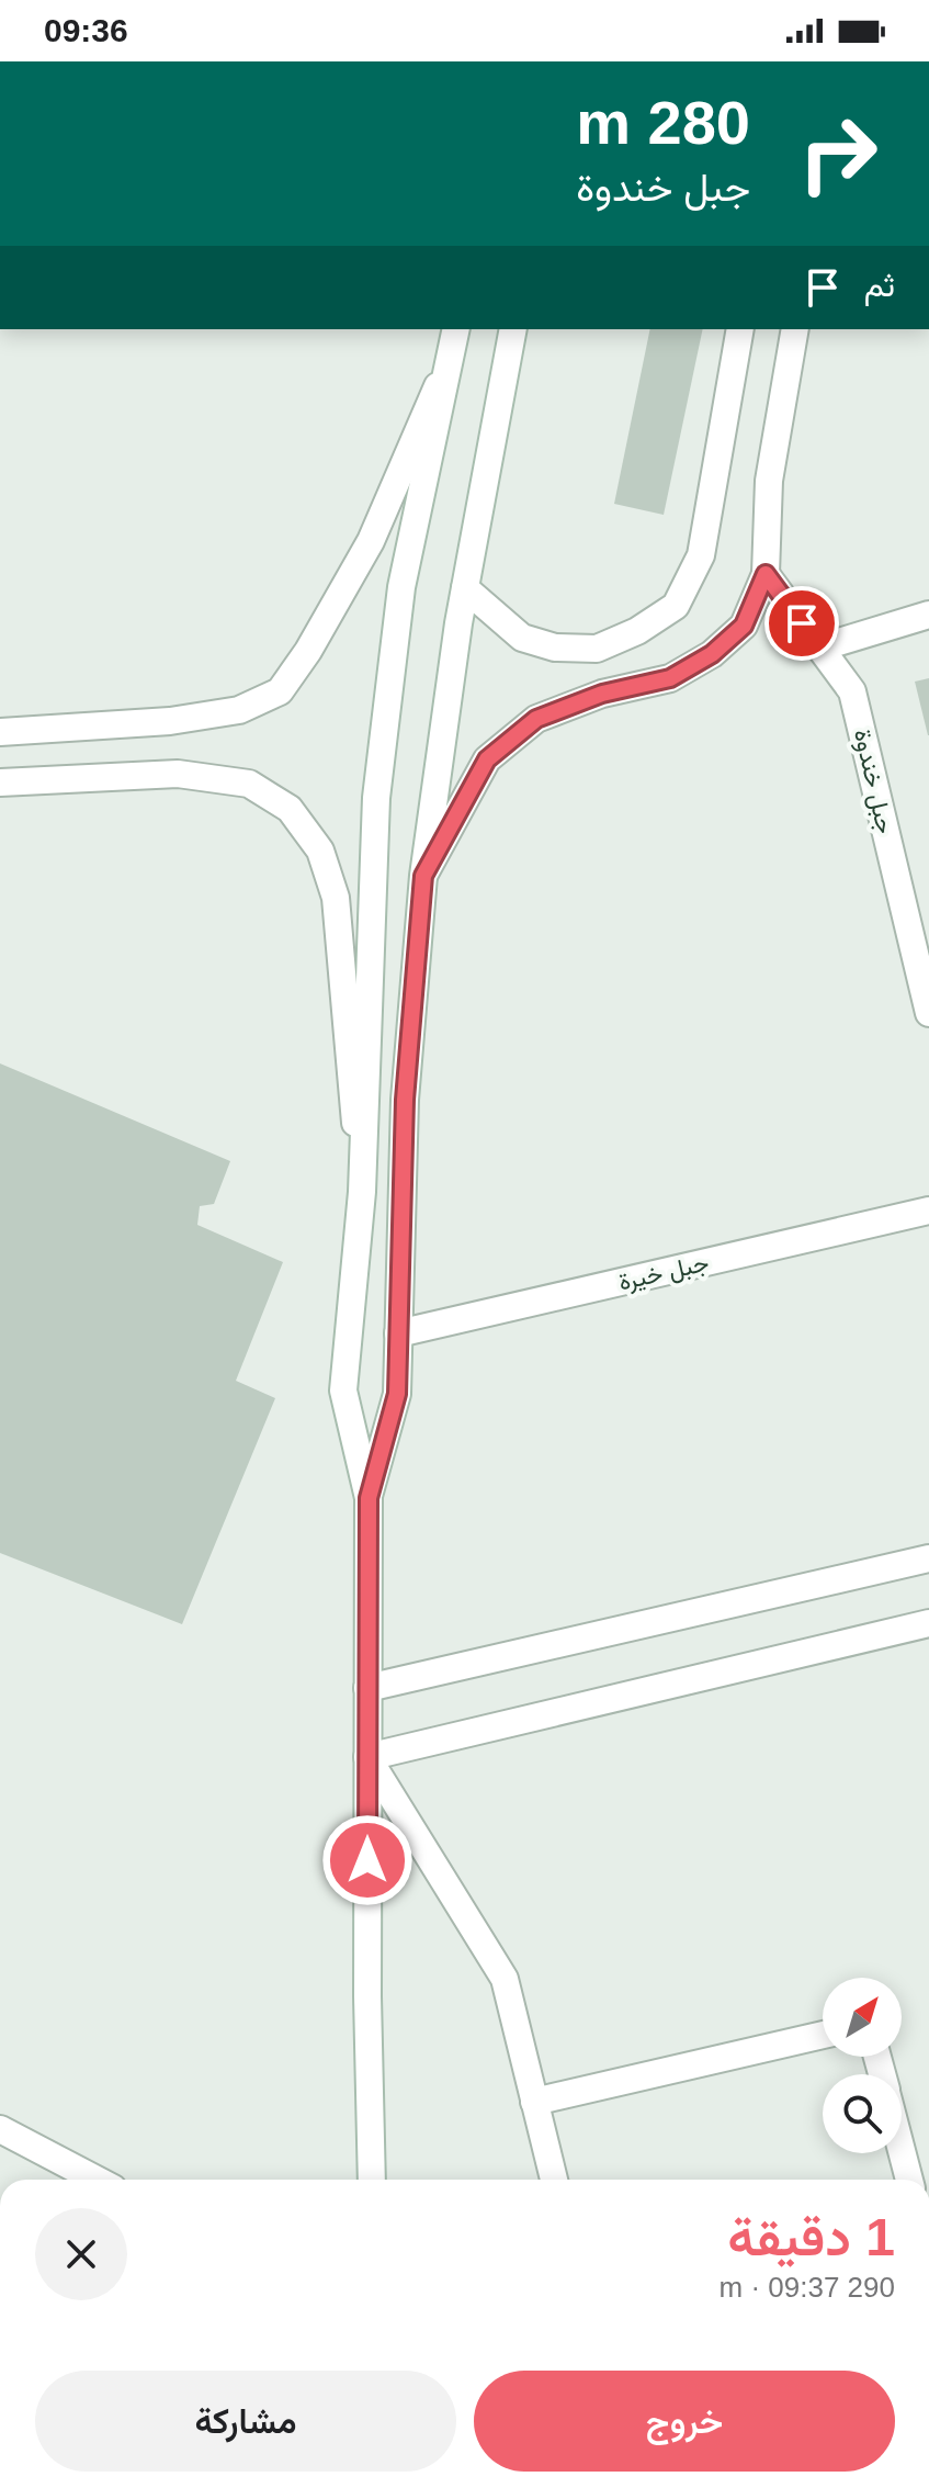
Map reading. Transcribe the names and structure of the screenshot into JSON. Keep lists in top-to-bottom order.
{
  "streets": {
    "street": ["جبل خندوة", "جبل خيرة"]
  },
  "north": "top right",
  "page": {
    "status": "09:36",
    "turn": ["280 m", "جبل خندوة"],
    "then": "ثم",
    "heading": ["1 دقيقة", "290 m · 09:37"],
    "buttons": ["خروج", "مشاركة"]
  }
}
